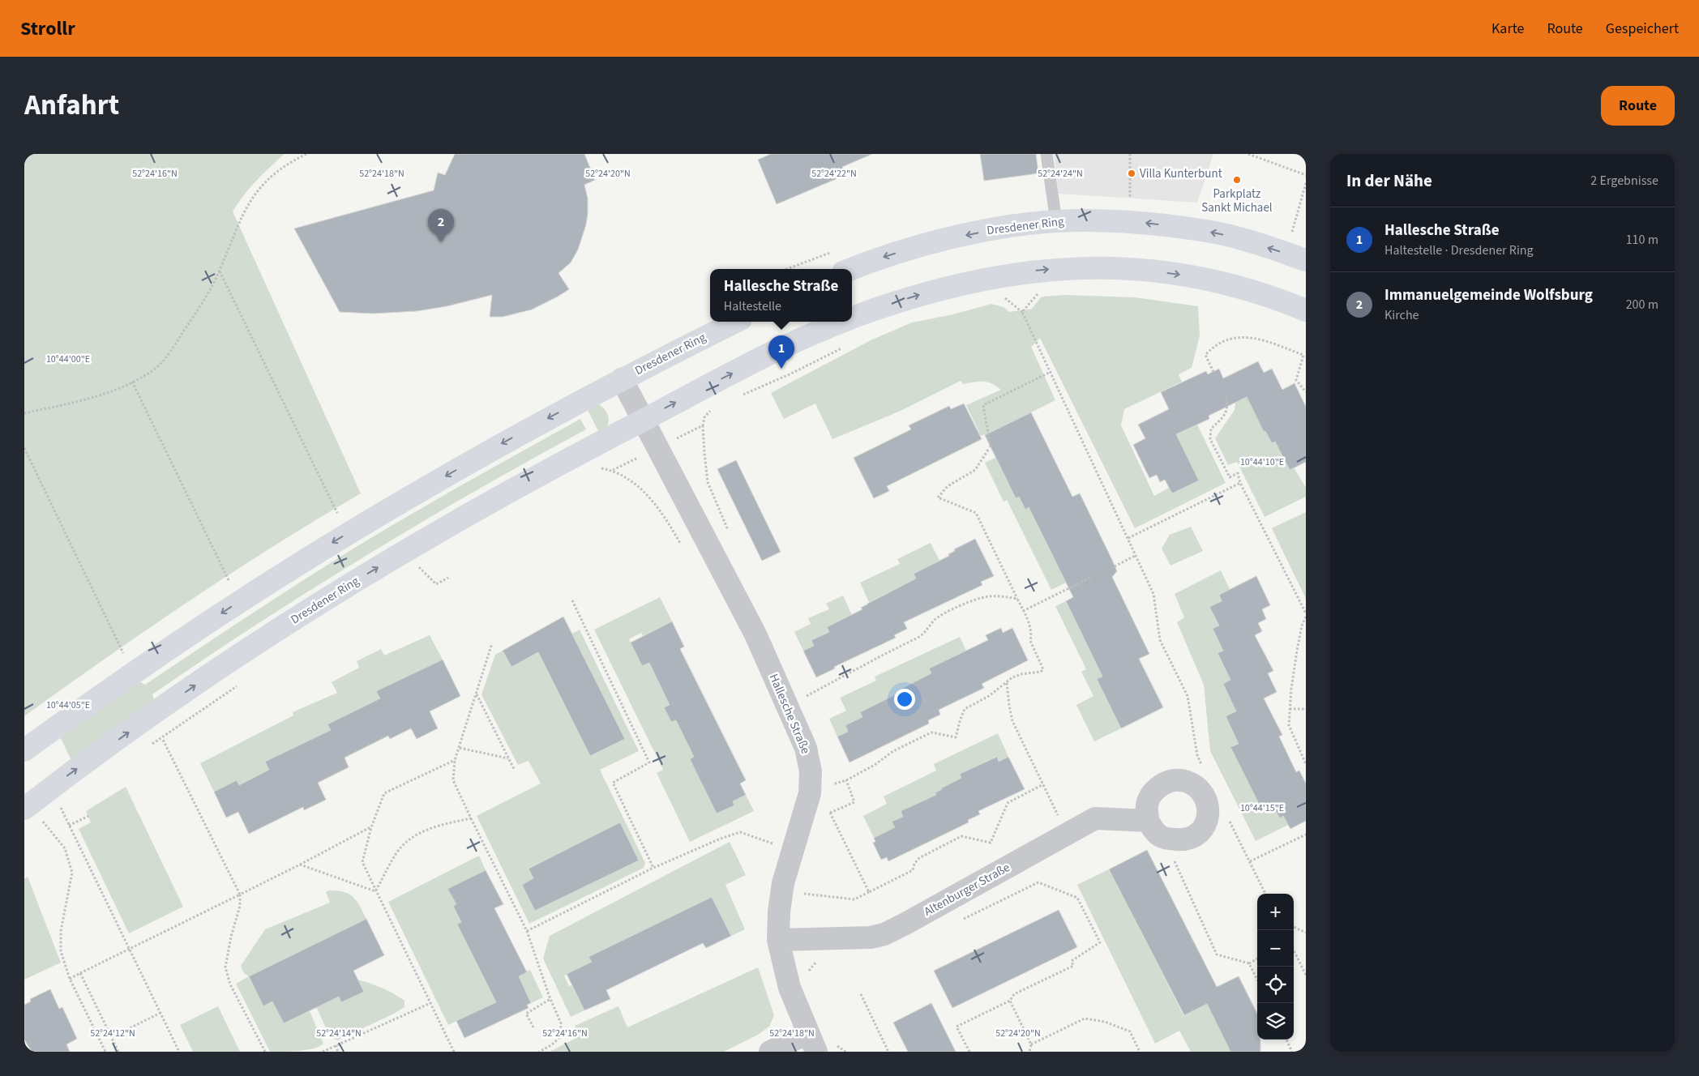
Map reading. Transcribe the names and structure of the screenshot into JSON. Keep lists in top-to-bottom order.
{
  "streets": {
    "street": ["Dresdener Ring", "Hallesche Straße", "Altenburger Straße"]
  },
  "crossings": [
    ["Dresdener Ring", "Hallesche Straße"],
    ["Hallesche Straße", "Altenburger Straße"]
  ],
  "places": ["Villa Kunterbunt", "Parkplatz Sankt Michael"],
  "page": {
    "header": "Strollr",
    "nav": ["Karte", "Route", "Gespeichert"],
    "title": "Anfahrt",
    "buttons": "Route",
    "heading": ["In der Nähe", "2 Ergebnisse"],
    "list": [
      {
        "mark": "1",
        "name": "Hallesche Straße",
        "note": "Haltestelle · Dresdener Ring",
        "value": "110 m"
      },
      {
        "mark": "2",
        "name": "Immanuelgemeinde Wolfsburg",
        "note": "Kirche",
        "value": "200 m"
      }
    ],
    "pins": ["2", "1"],
    "popup": ["Hallesche Straße", "Haltestelle"],
    "map_buttons": ["+", "−"]
  },
  "coordinates": [
    "52°24'16\"N",
    "52°24'18\"N",
    "52°24'20\"N",
    "52°24'22\"N",
    "52°24'24\"N",
    "10°44'00\"E",
    "10°44'10\"E",
    "10°44'05\"E",
    "10°44'15\"E",
    "52°24'12\"N",
    "52°24'14\"N"
  ]
}
